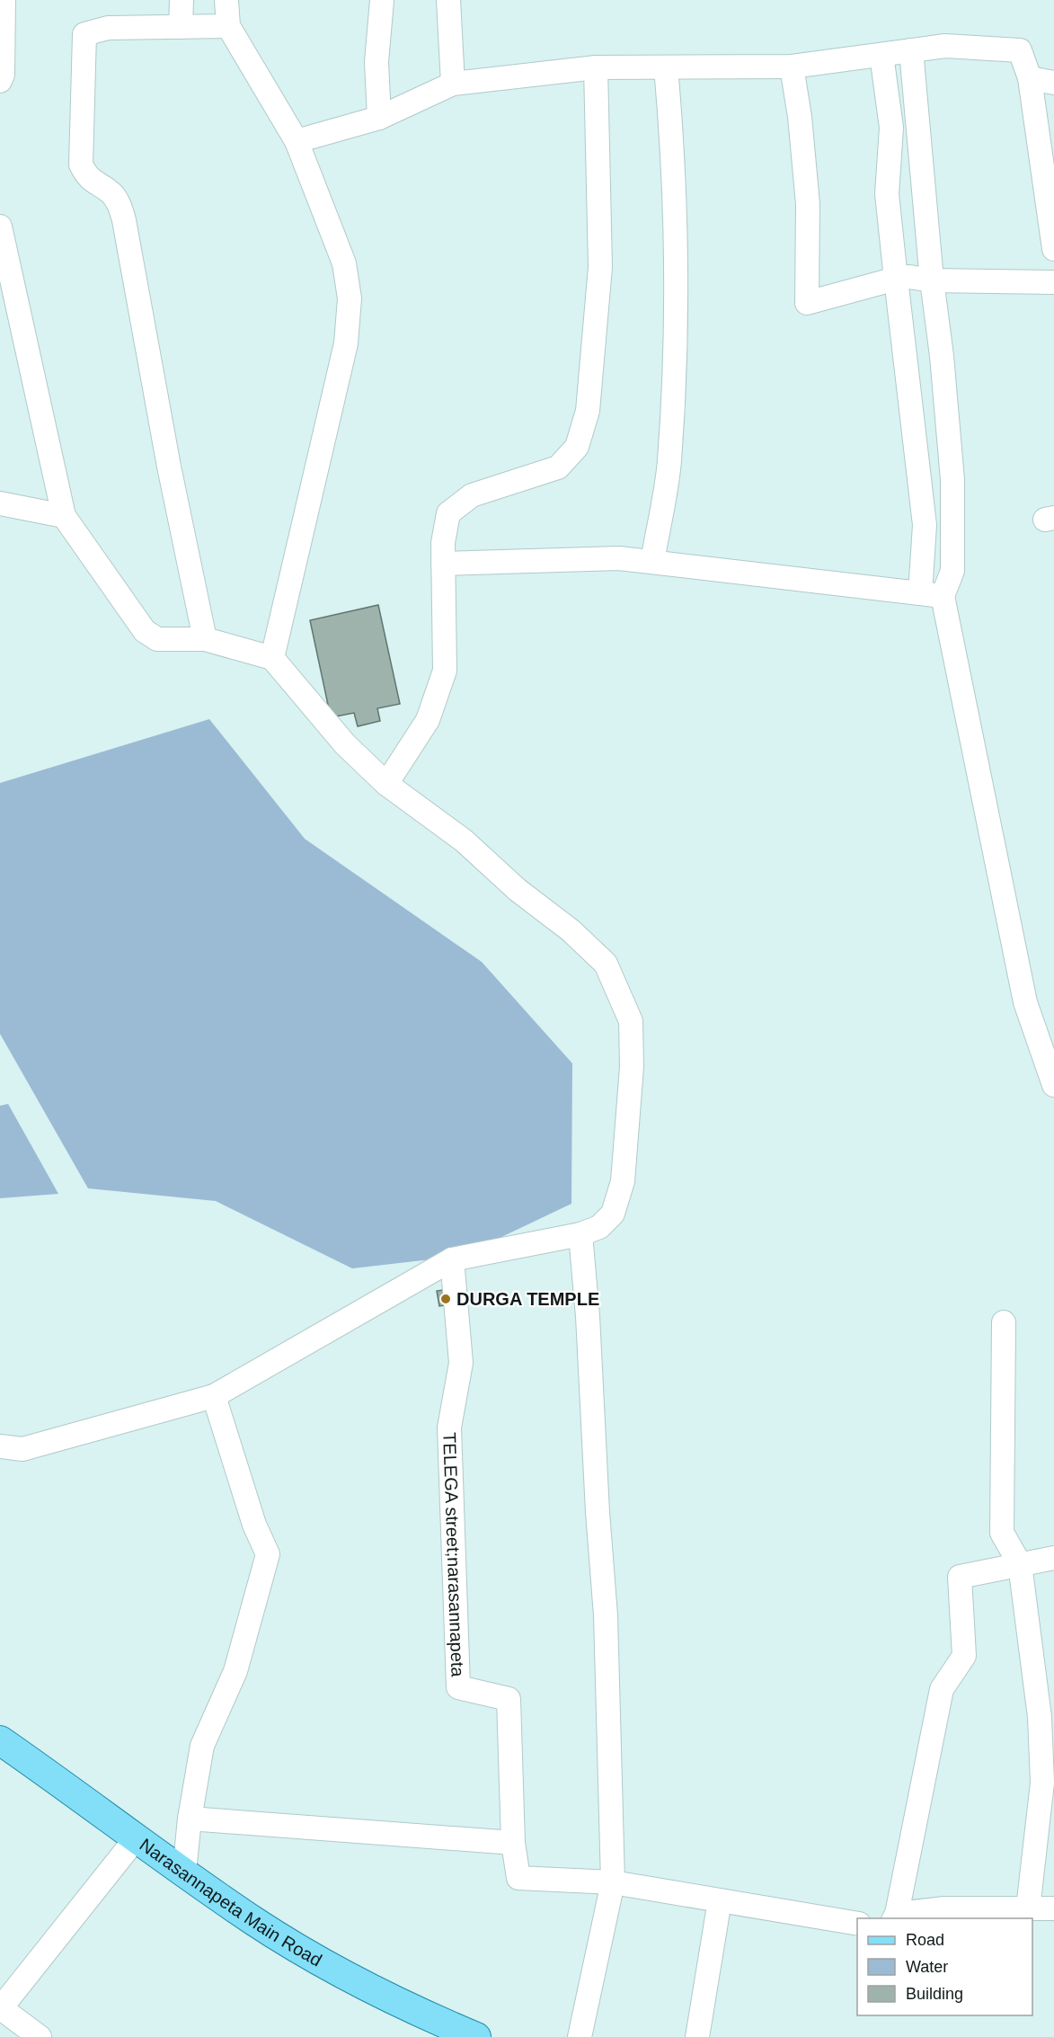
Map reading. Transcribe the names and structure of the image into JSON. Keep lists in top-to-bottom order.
{
  "streets": {
    "main road": ["Narasannapeta Main Road"],
    "street": ["TELEGA street;narasannapeta"]
  },
  "places": ["DURGA TEMPLE"],
  "legend": ["Road", "Water", "Building"]
}
